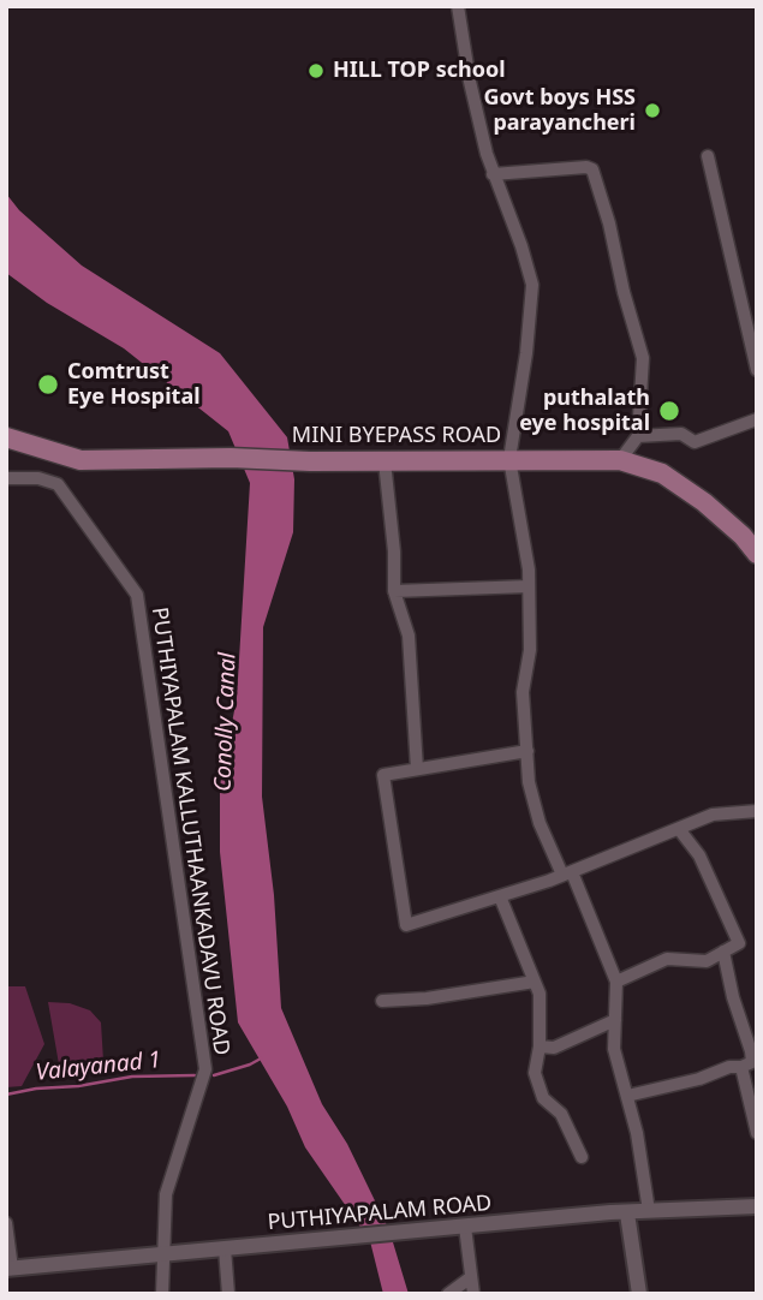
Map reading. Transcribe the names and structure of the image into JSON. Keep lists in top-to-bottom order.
{
  "streets": {
    "main road": ["MINI BYEPASS ROAD"],
    "street": ["PUTHIYAPALAM KALLUTHAANKADAVU ROAD", "PUTHIYAPALAM ROAD"]
  },
  "crossings": [
    ["PUTHIYAPALAM KALLUTHAANKADAVU ROAD", "PUTHIYAPALAM ROAD"]
  ],
  "water": ["Conolly Canal", "Valayanad 1"],
  "places": [
    "HILL TOP school",
    "Govt boys HSS parayancheri",
    "Comtrust Eye Hospital",
    "puthalath eye hospital"
  ]
}
